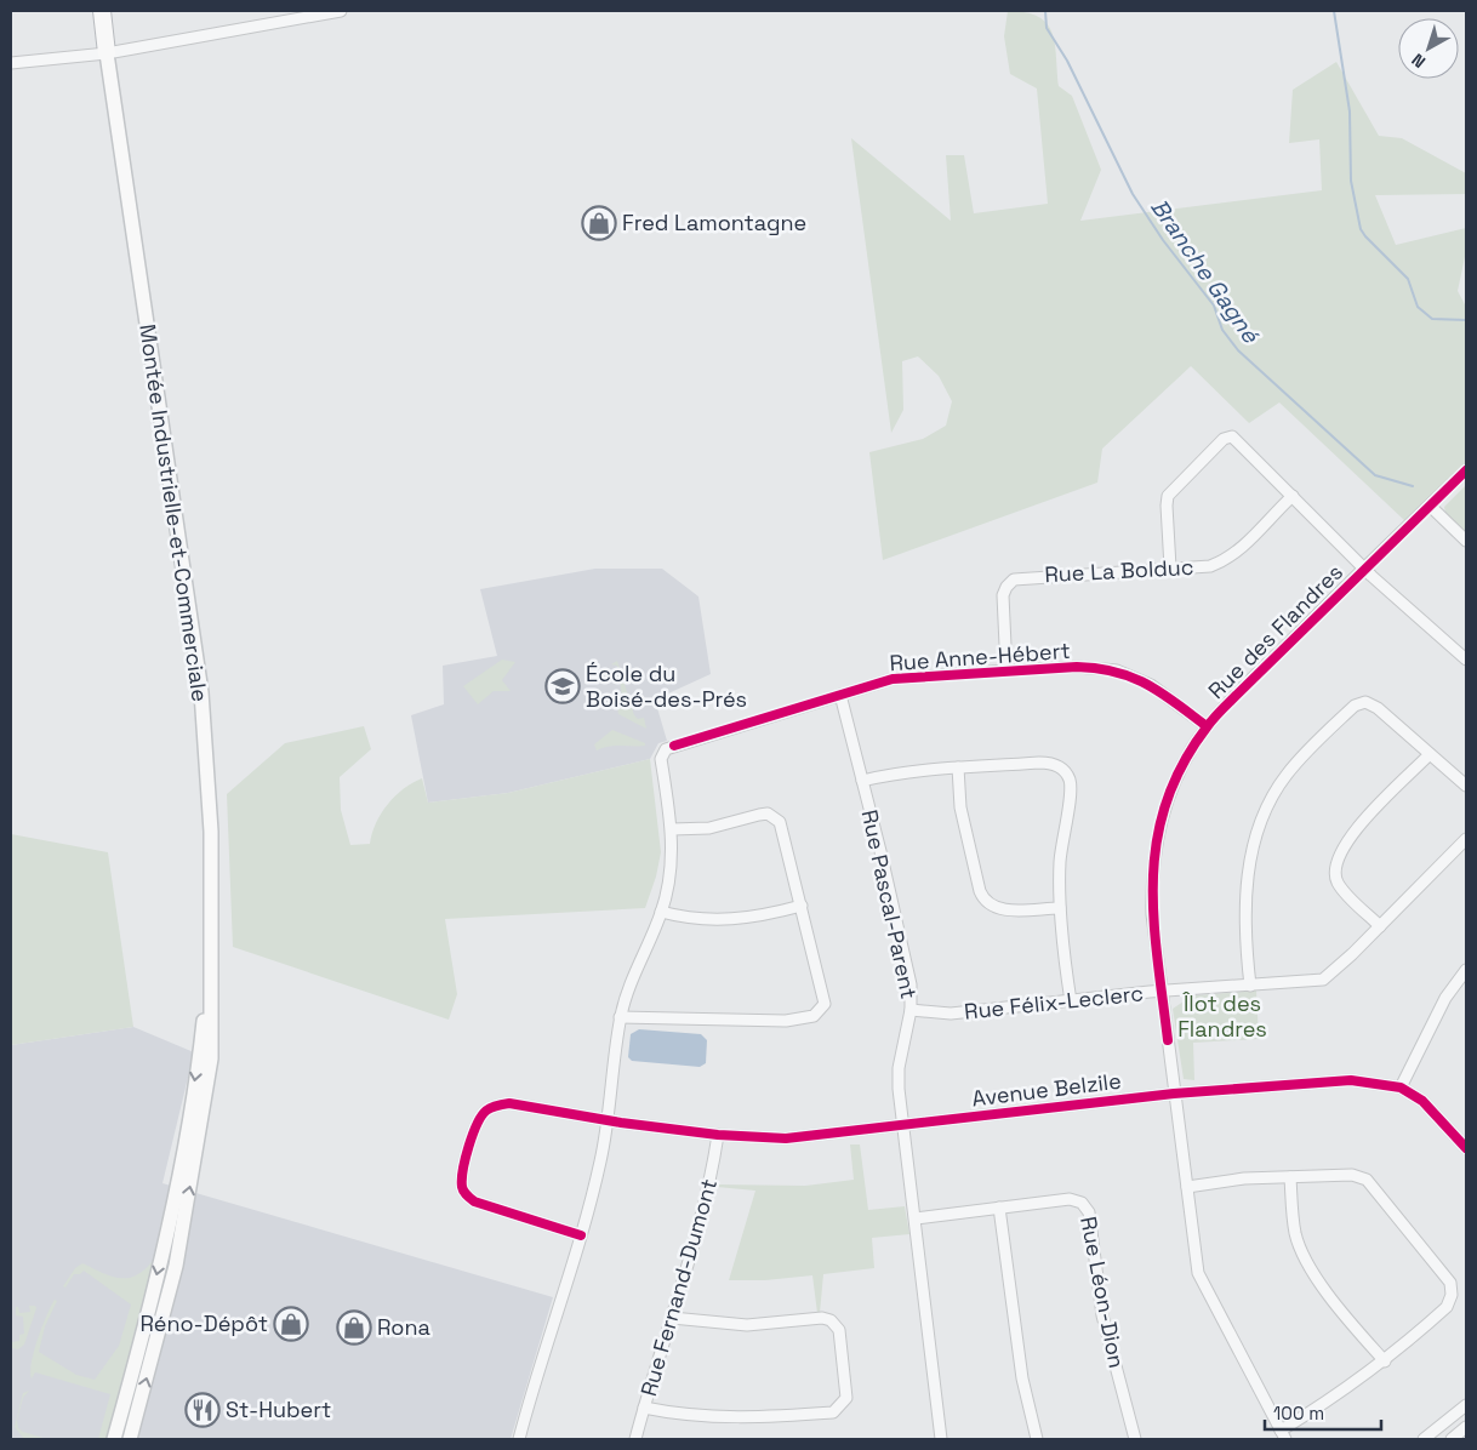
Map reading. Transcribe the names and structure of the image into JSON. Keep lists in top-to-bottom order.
{
  "streets": {
    "main road": ["Montée Industrielle-et-Commerciale"],
    "street": [
      "Rue La Bolduc",
      "Rue des Flandres",
      "Rue Anne-Hébert",
      "Rue Pascal-Parent",
      "Rue Félix-Leclerc",
      "Avenue Belzile",
      "Rue Fernand-Dumont",
      "Rue Léon-Dion"
    ]
  },
  "crossings": [
    ["Rue La Bolduc", "Rue Anne-Hébert"],
    ["Rue des Flandres", "Rue Anne-Hébert"],
    ["Rue des Flandres", "Rue Félix-Leclerc"],
    ["Rue des Flandres", "Avenue Belzile"],
    ["Rue Anne-Hébert", "Rue Pascal-Parent"],
    ["Rue Pascal-Parent", "Rue Félix-Leclerc"],
    ["Rue Pascal-Parent", "Avenue Belzile"],
    ["Rue Pascal-Parent", "Rue Léon-Dion"],
    ["Avenue Belzile", "Rue Fernand-Dumont"]
  ],
  "water": ["Branche Gagné"],
  "parks": ["Îlot des Flandres"],
  "places": {
    "shop": ["Fred Lamontagne", "Réno-Dépôt", "Rona"],
    "school or university": ["École du Boisé-des-Prés"],
    "restaurant": ["St-Hubert"]
  },
  "scale_bar": "100 m",
  "north": "bottom left"
}
